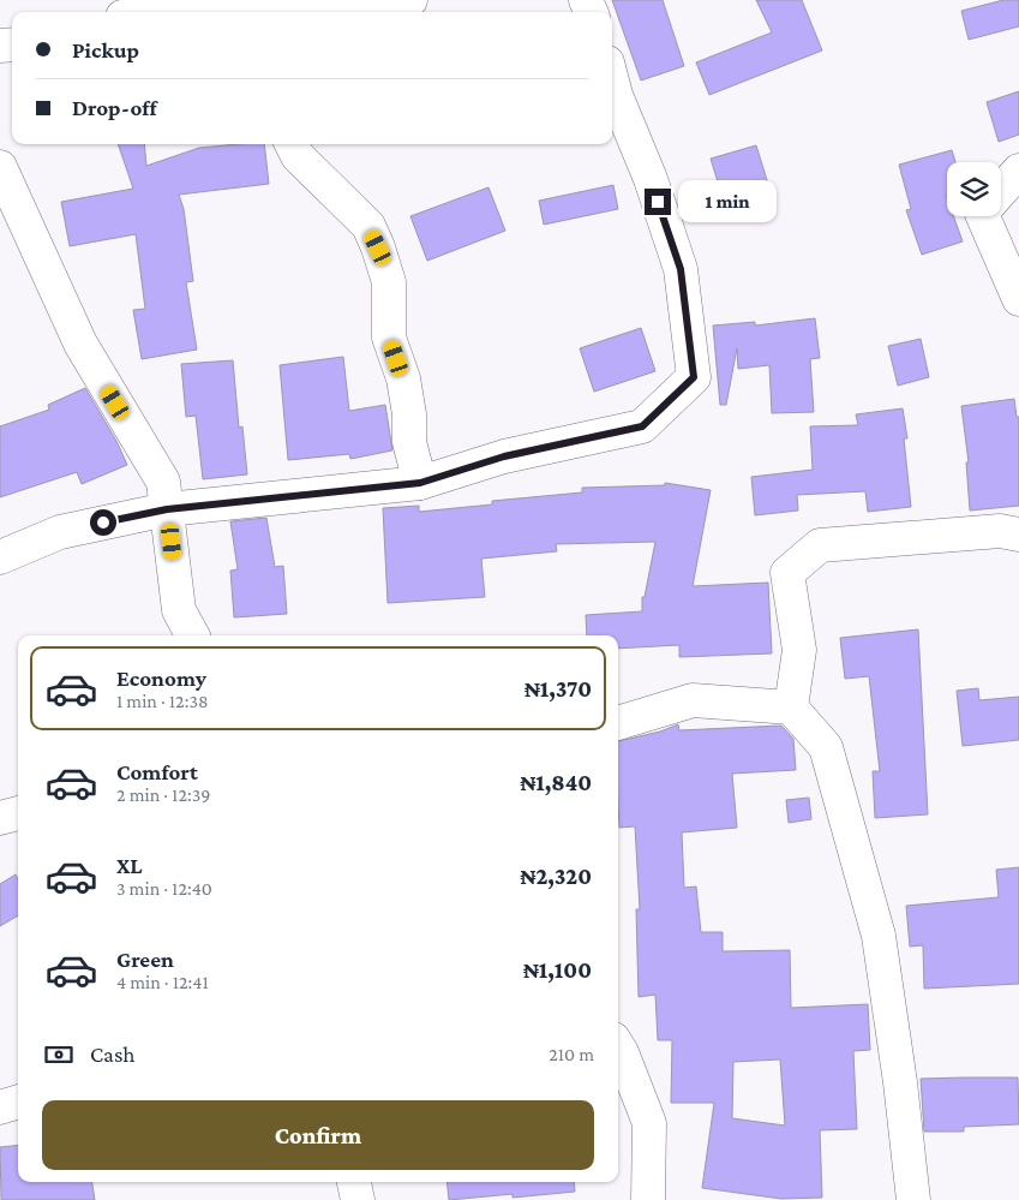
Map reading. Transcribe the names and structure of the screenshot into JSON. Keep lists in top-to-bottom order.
{
  "page": {
    "banner": ["Pickup", "Drop-off"],
    "bubble": "1 min",
    "list": [
      {
        "name": "Economy",
        "note": "1 min · 12:38",
        "value": "₦1,370"
      },
      {
        "name": "Comfort",
        "note": "2 min · 12:39",
        "value": "₦1,840"
      },
      {
        "name": "XL",
        "note": "3 min · 12:40",
        "value": "₦2,320"
      },
      {
        "name": "Green",
        "note": "4 min · 12:41",
        "value": "₦1,100"
      }
    ],
    "pay": ["Cash", "210 m"],
    "buttons": "Confirm"
  }
}
